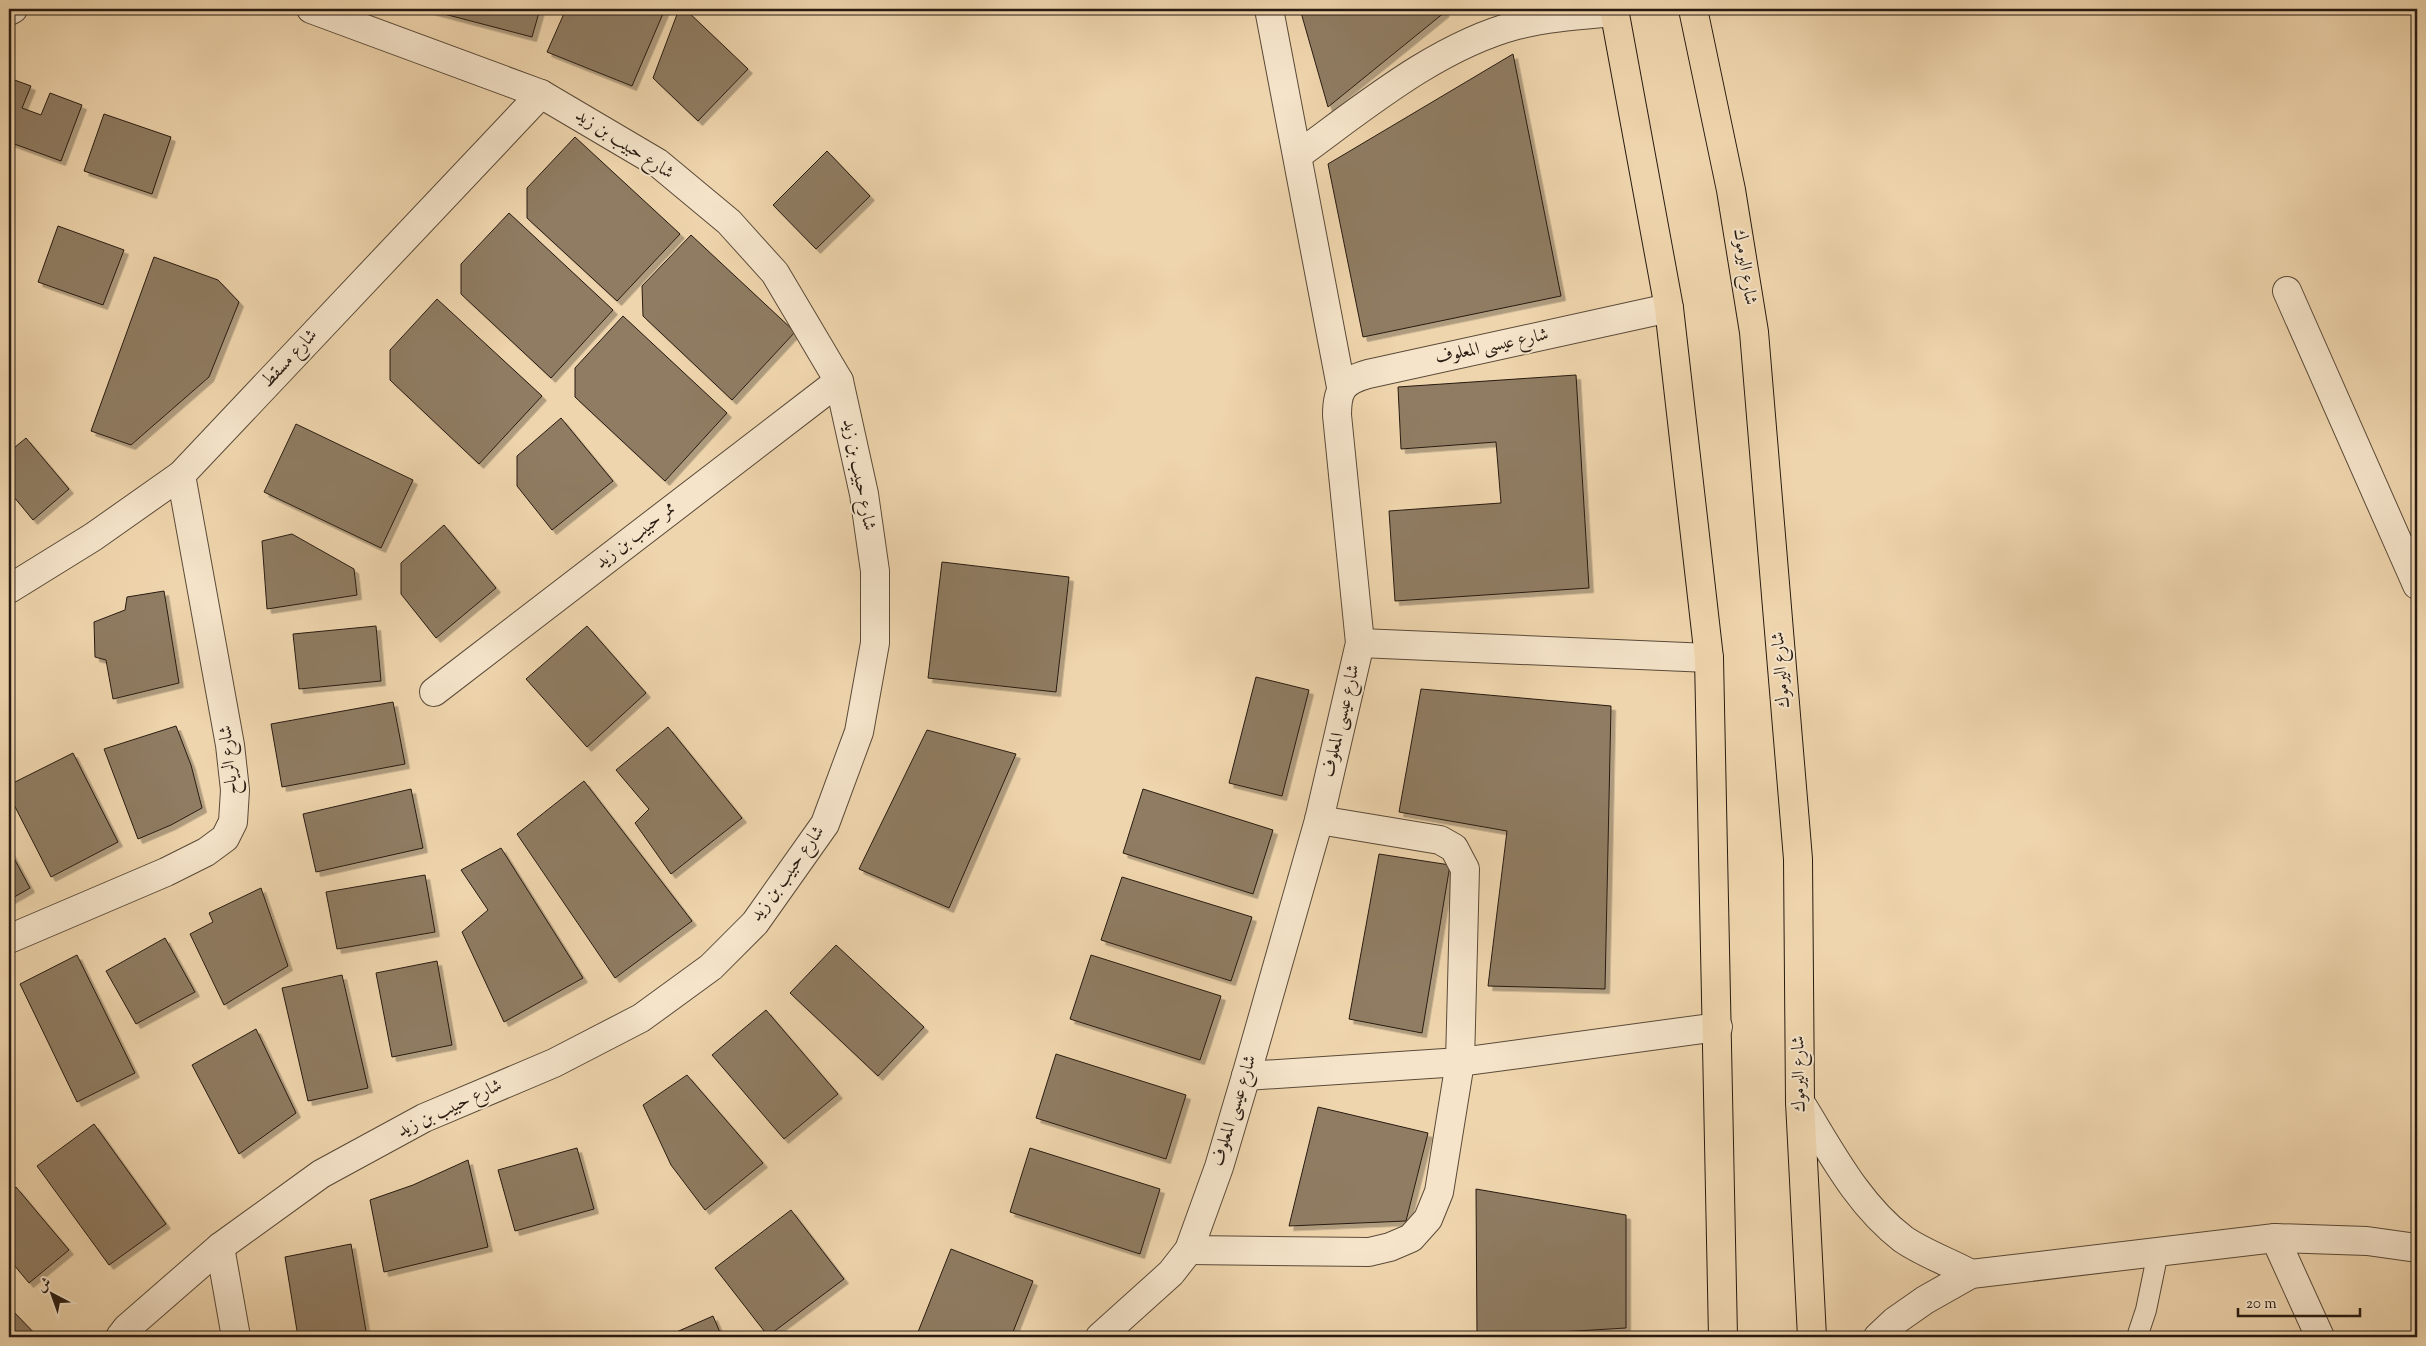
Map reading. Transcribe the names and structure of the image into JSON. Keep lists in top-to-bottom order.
{
  "streets": {
    "highway": ["شارع اليرموك"],
    "street": [
      "شارع حبيب بن زيد",
      "شارع عيسى المعلوف",
      "شارع مسقط",
      "ممر حبيب بن زيد",
      "شارع الرياح"
    ]
  },
  "crossings": [
    ["شارع حبيب بن زيد", "شارع مسقط"],
    ["شارع حبيب بن زيد", "ممر حبيب بن زيد"],
    ["شارع مسقط", "شارع الرياح"]
  ],
  "scale_bar": "20 m",
  "north": "top left"
}
